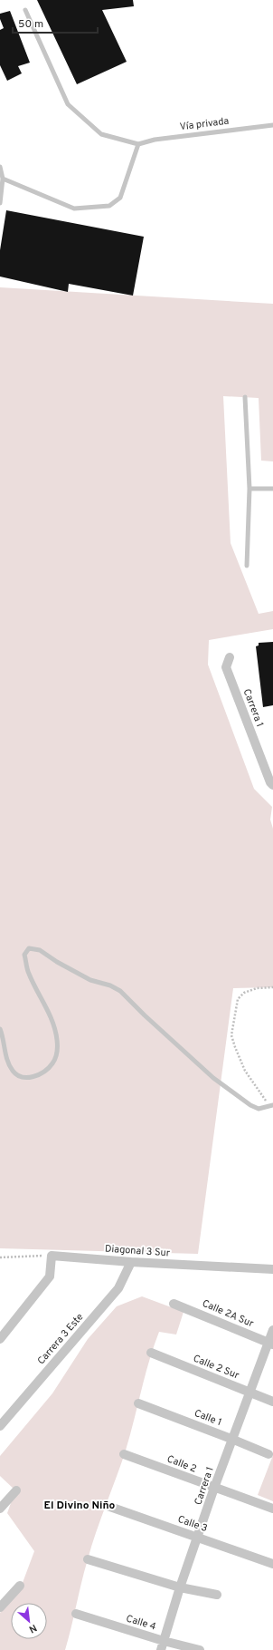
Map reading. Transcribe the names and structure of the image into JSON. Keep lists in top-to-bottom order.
{
  "streets": {
    "street": [
      "Carrera 1",
      "Diagonal 3 Sur",
      "Calle 2A Sur",
      "Carrera 3 Este",
      "Calle 2 Sur",
      "Calle 1",
      "Calle 2",
      "Calle 3",
      "Calle 4"
    ],
    "lane": ["Vía privada"]
  },
  "crossings": [
    ["Carrera 1", "Calle 2A Sur"],
    ["Carrera 1", "Calle 2 Sur"],
    ["Carrera 1", "Calle 1"],
    ["Carrera 1", "Calle 2"],
    ["Carrera 1", "Calle 3"],
    ["Carrera 1", "Calle 4"],
    ["Diagonal 3 Sur", "Carrera 3 Este"]
  ],
  "districts": ["El Divino Niño"],
  "scale_bar": "50 m",
  "north": "bottom right"
}
